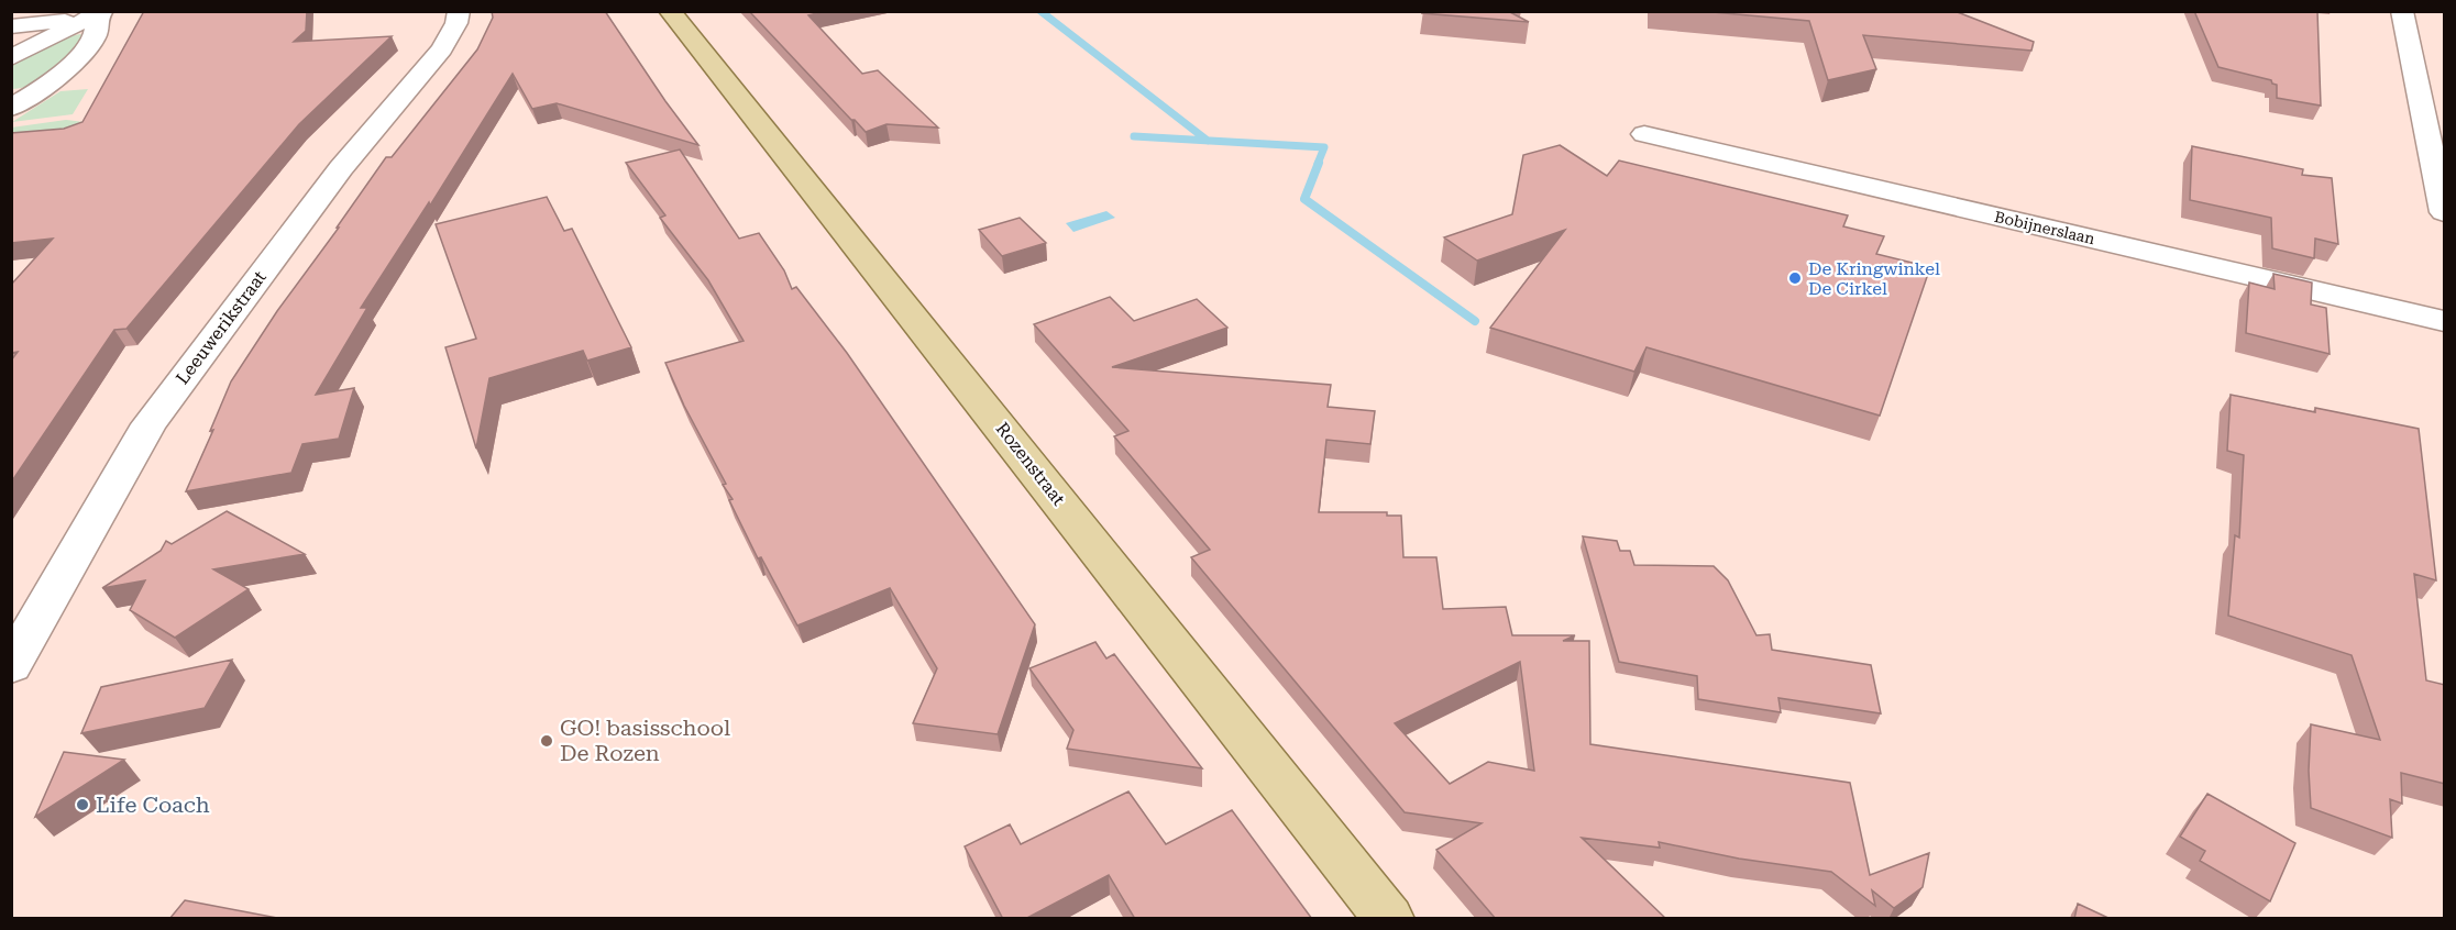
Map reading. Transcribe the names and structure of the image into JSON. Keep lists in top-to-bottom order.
{
  "streets": {
    "main road": ["Rozenstraat"],
    "street": ["Bobijnerslaan", "Leeuwerikstraat"]
  },
  "places": ["De Kringwinkel De Cirkel", "GO! basisschool De Rozen", "Life Coach"]
}
